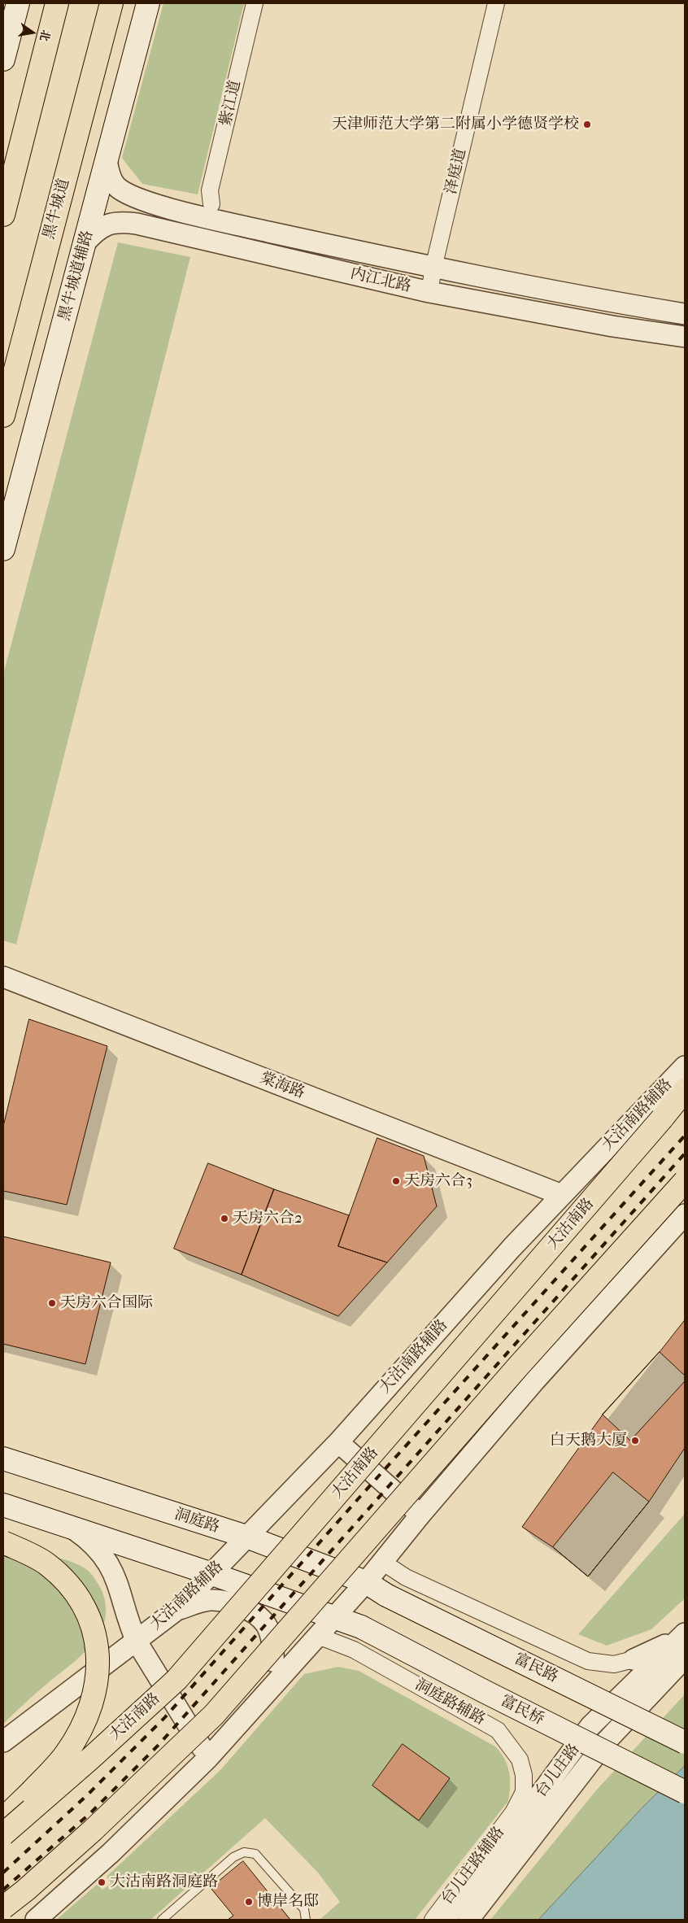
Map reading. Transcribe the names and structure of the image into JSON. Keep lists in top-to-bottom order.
{
  "streets": {
    "highway": ["黑牛城道", "大沽南路"],
    "main road": [
      "黑牛城道辅路",
      "洞庭路",
      "富民路",
      "富民桥"
    ],
    "street": [
      "紫江道",
      "泽庭道",
      "内江北路",
      "棠海路",
      "大沽南路辅路",
      "洞庭路辅路",
      "台儿庄路",
      "台儿庄路辅路"
    ]
  },
  "crossings": [
    ["泽庭道", "内江北路"],
    ["黑牛城道辅路", "内江北路"],
    ["棠海路", "大沽南路辅路"],
    ["大沽南路辅路", "洞庭路"],
    ["洞庭路", "富民路"],
    ["洞庭路辅路", "台儿庄路辅路"]
  ],
  "places": [
    "天津师范大学第二附属小学德贤学校",
    "天房六合3",
    "天房六合2",
    "天房六合国际",
    "白天鹅大厦",
    "大沽南路洞庭路",
    "博岸名邸"
  ],
  "north": "right"
}
